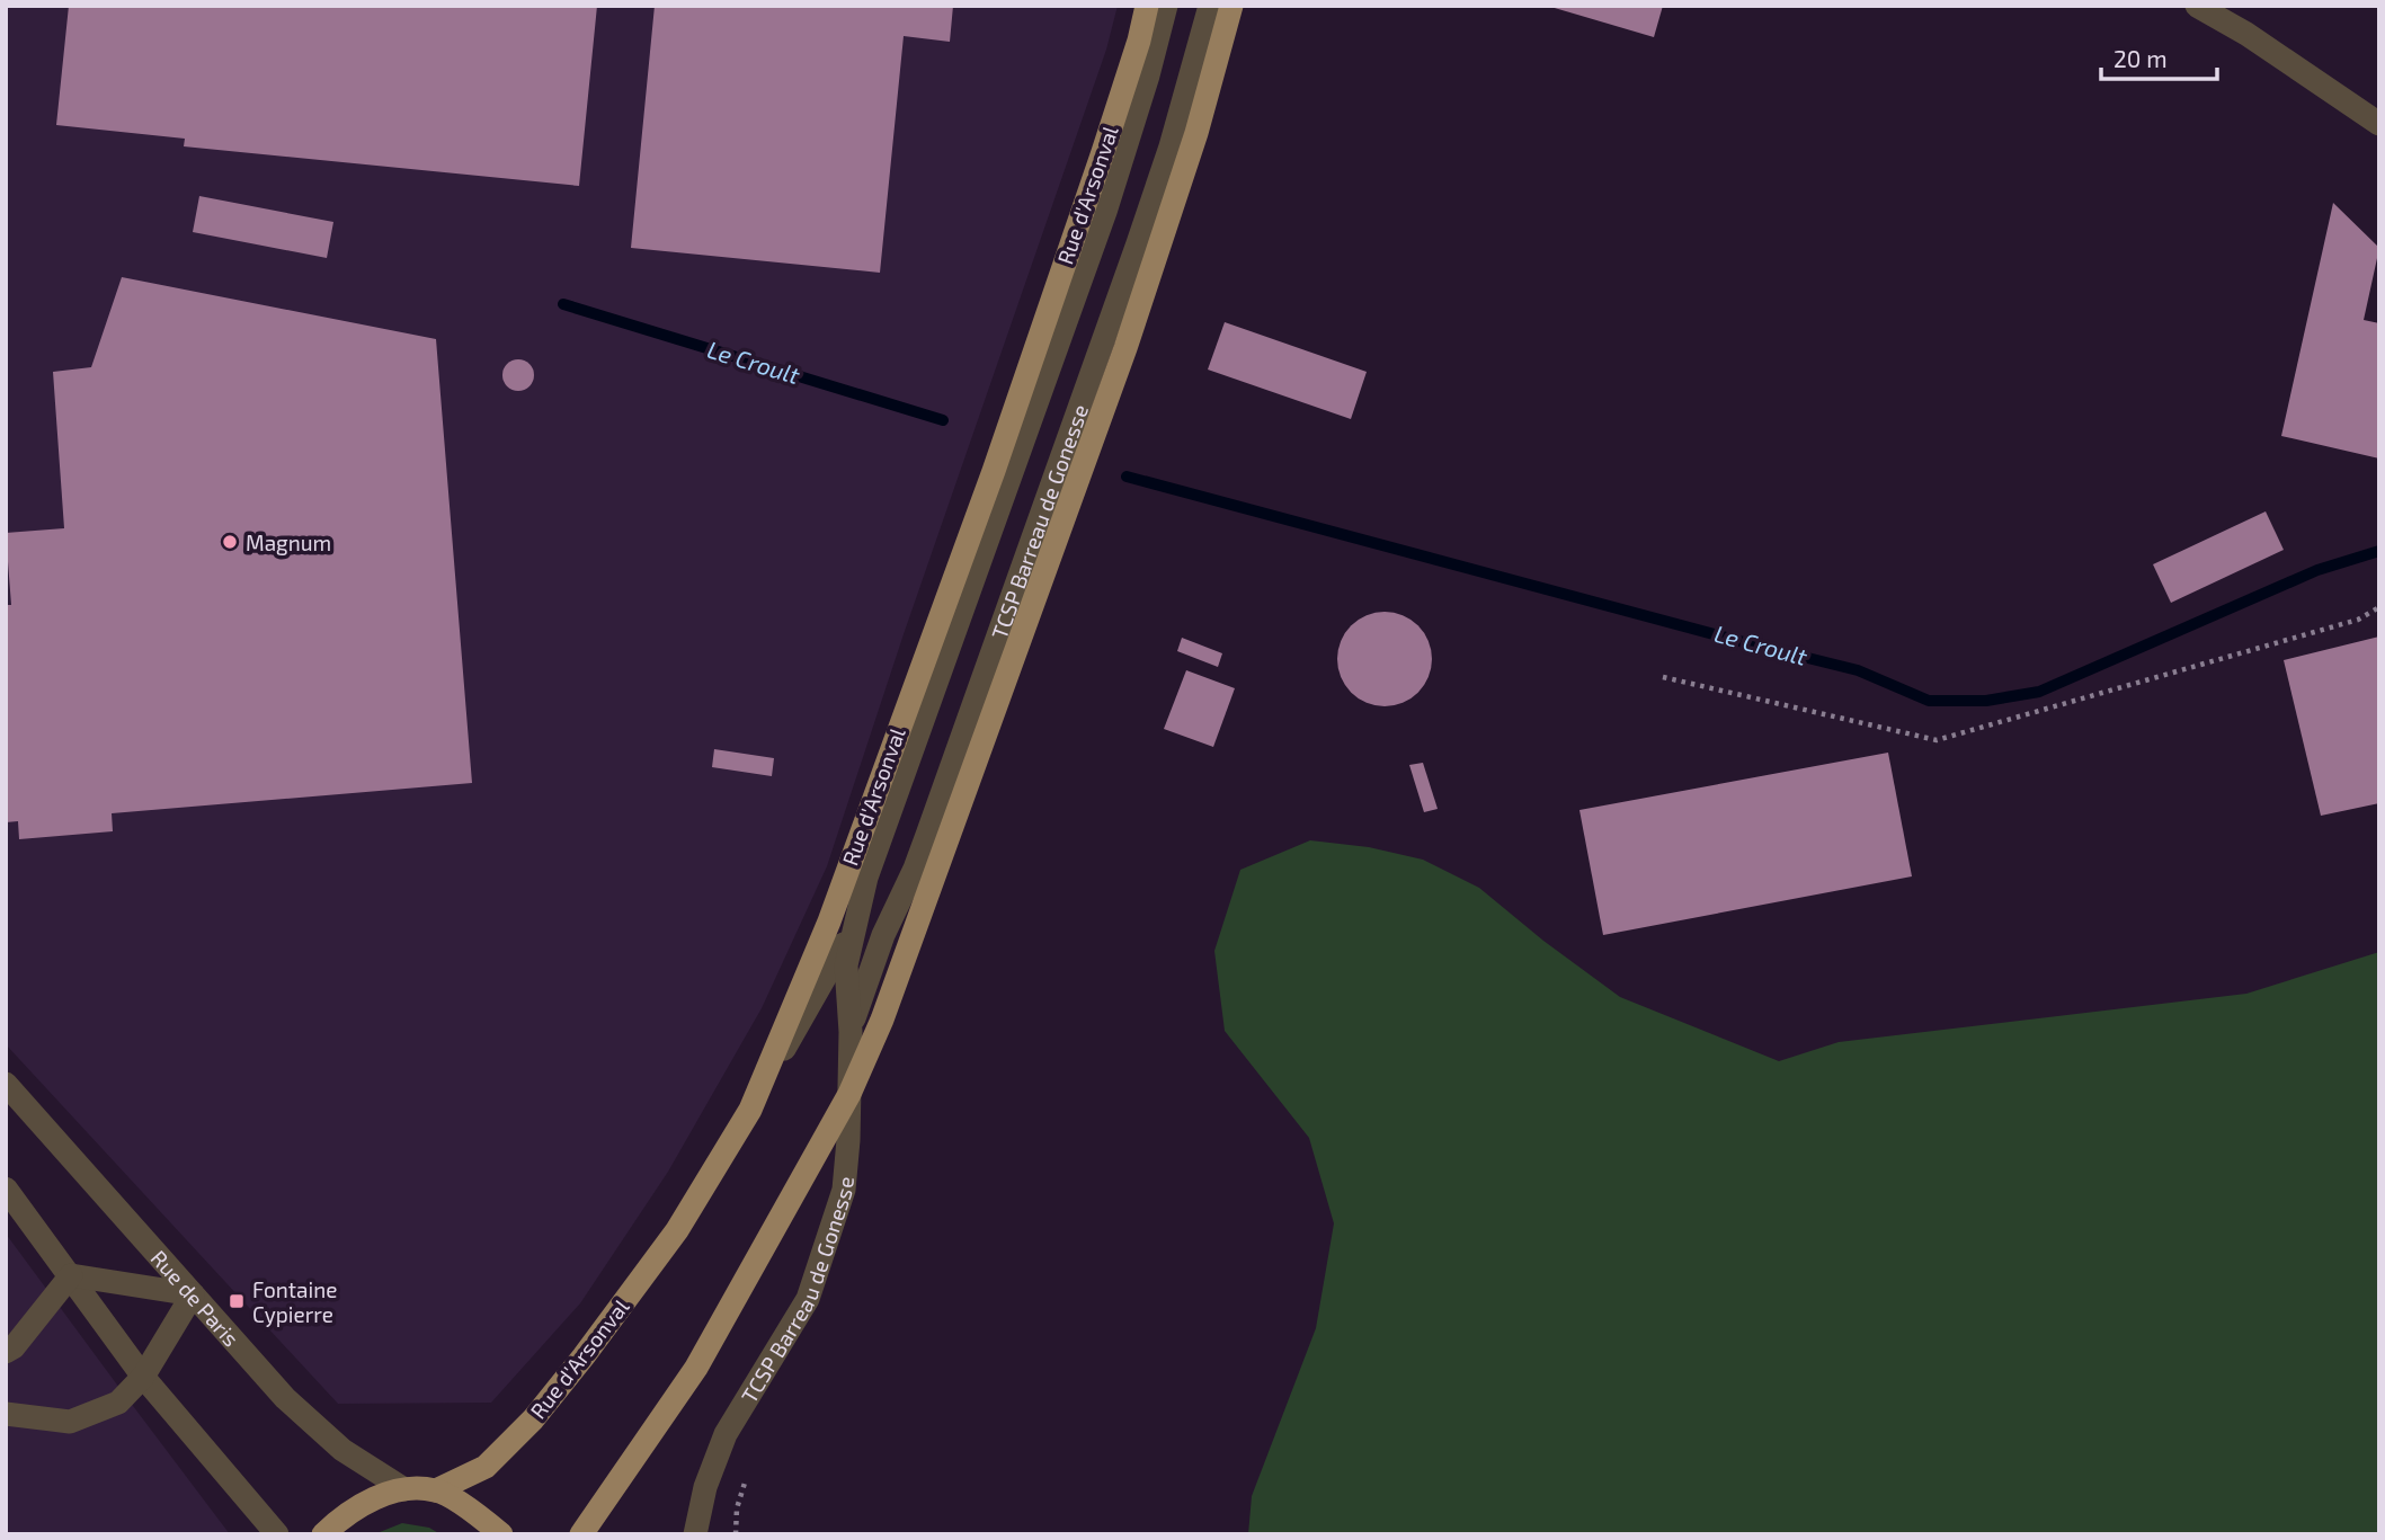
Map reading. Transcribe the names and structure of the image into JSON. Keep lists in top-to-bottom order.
{
  "streets": {
    "main road": ["Rue d'Arsonval"],
    "street": ["TCSP Barreau de Gonesse", "Rue de Paris"]
  },
  "crossings": [
    ["Rue d'Arsonval", "TCSP Barreau de Gonesse"]
  ],
  "water": ["Le Croult"],
  "places": {
    "other": ["Magnum"],
    "transit": ["Fontaine Cypierre"]
  },
  "scale_bar": "20 m"
}
